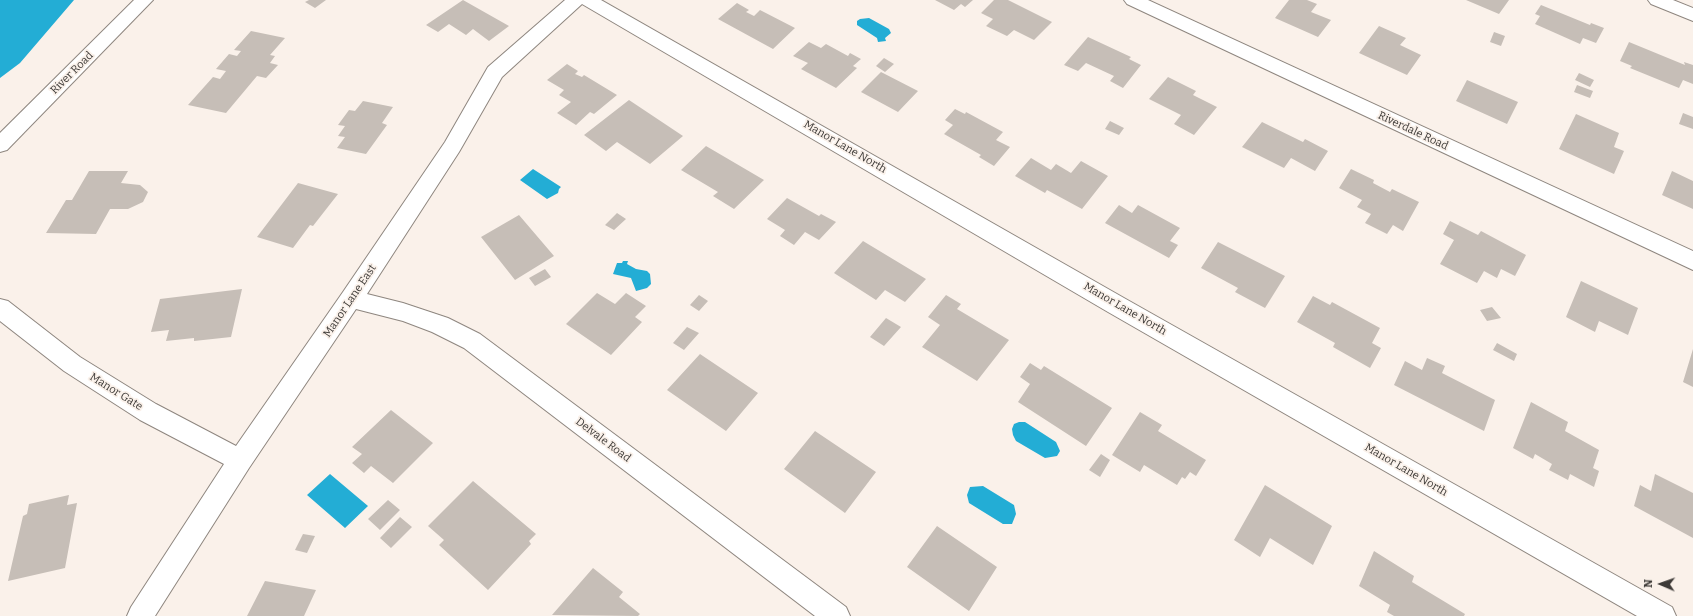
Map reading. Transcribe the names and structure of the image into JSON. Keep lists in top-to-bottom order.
{
  "streets": {
    "street": [
      "River Road",
      "Riverdale Road",
      "Manor Lane North",
      "Manor Lane East",
      "Manor Gate",
      "Delvale Road"
    ]
  },
  "crossings": [
    ["Manor Lane East", "Manor Gate"],
    ["Manor Lane East", "Delvale Road"]
  ],
  "north": "left"
}
